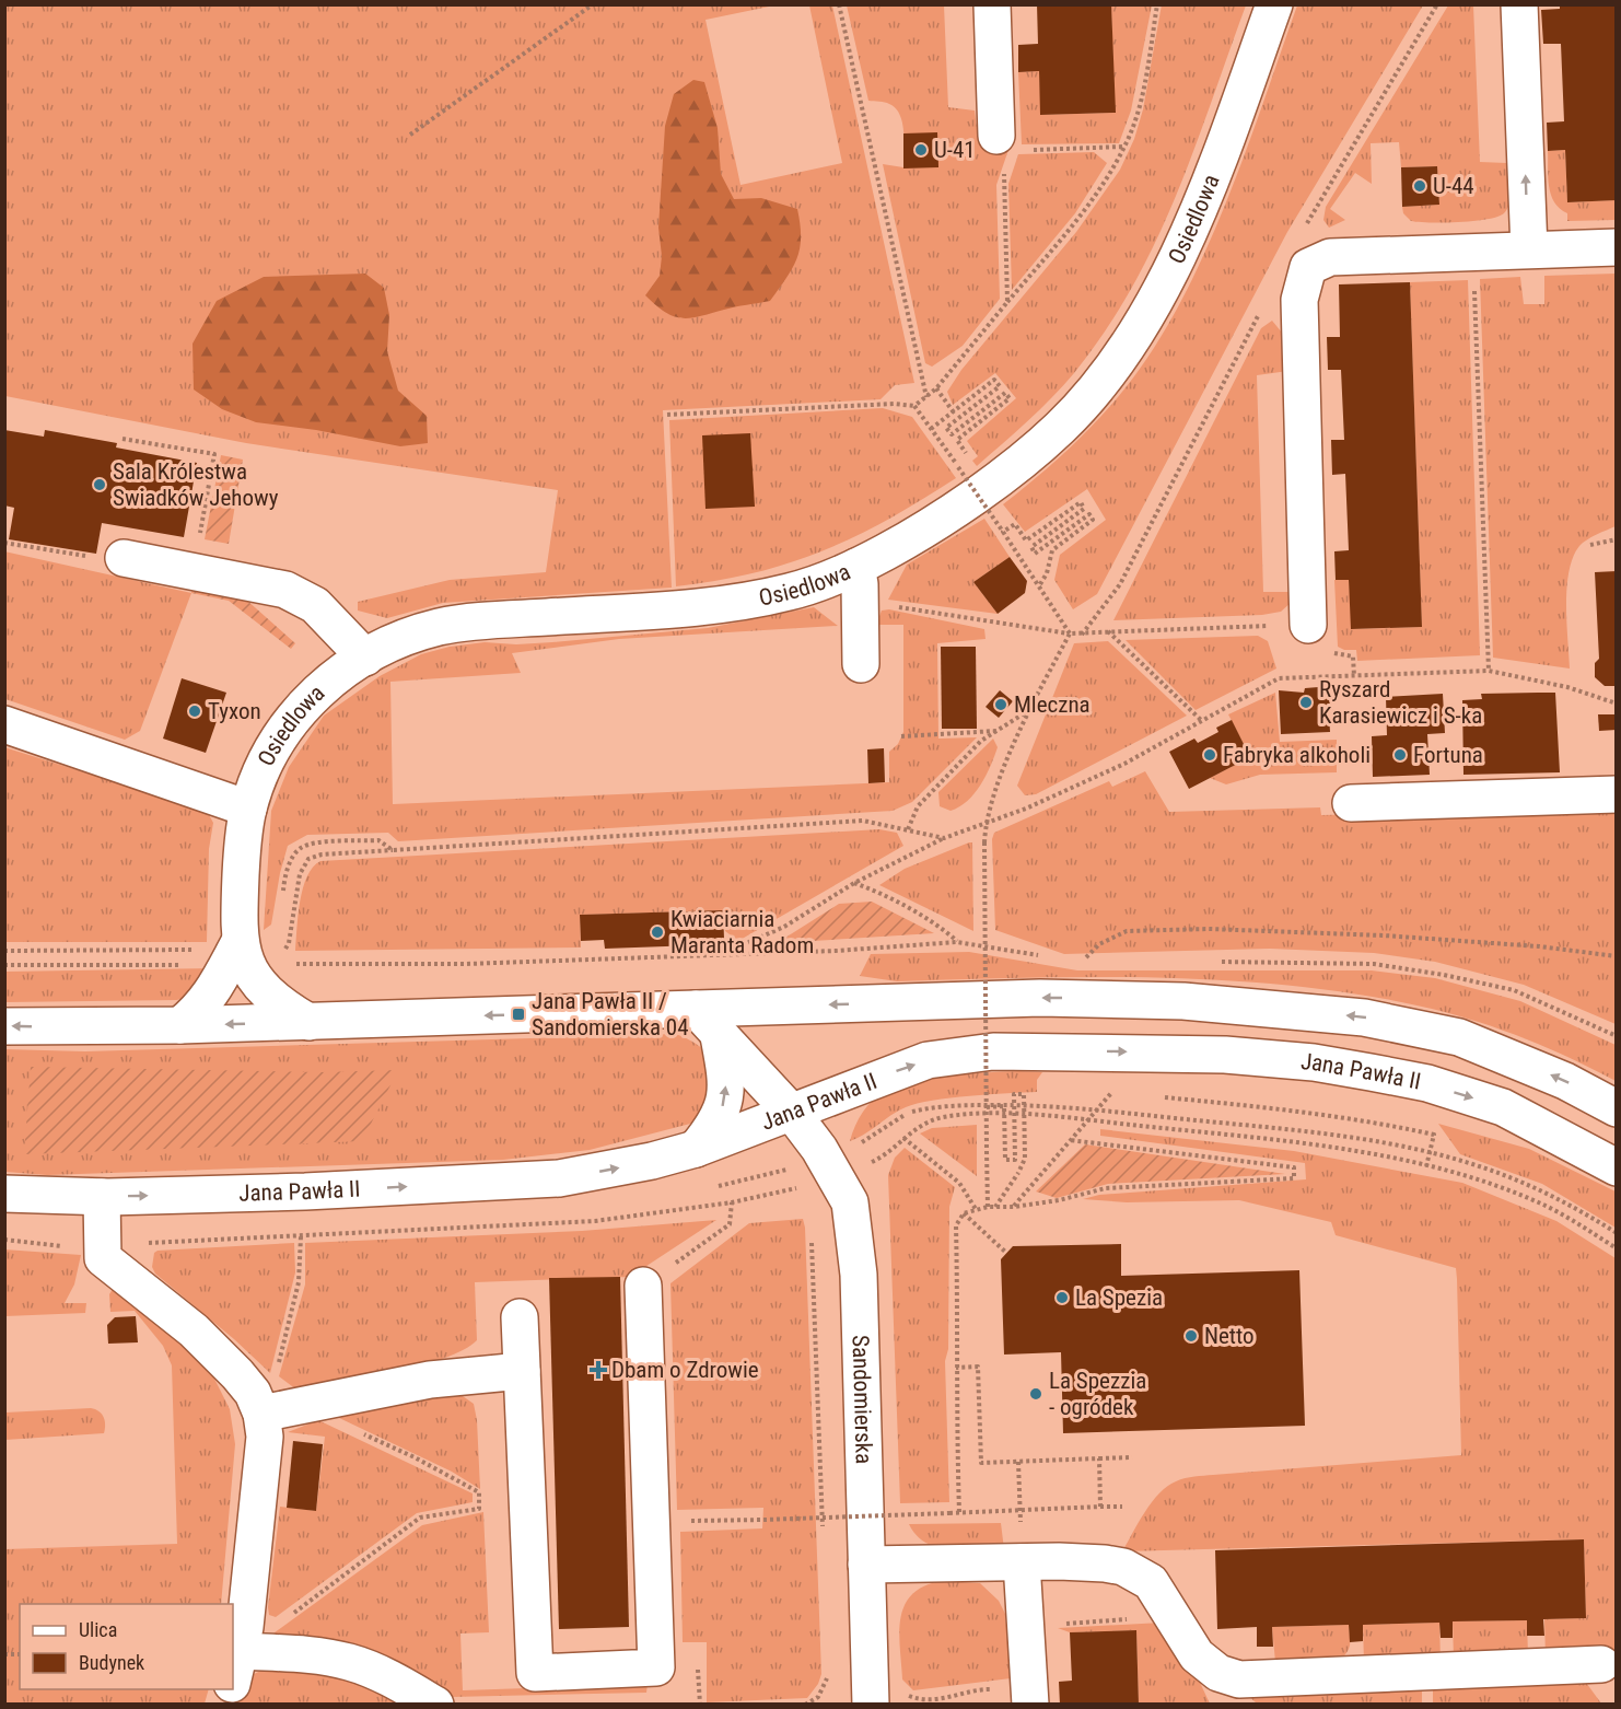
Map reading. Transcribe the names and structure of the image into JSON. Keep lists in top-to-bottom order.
{
  "streets": {
    "street": ["Osiedlowa", "Jana Pawła II", "Sandomierska"]
  },
  "crossings": [
    ["Jana Pawła II", "Sandomierska"]
  ],
  "places": {
    "other": [
      "U-41",
      "U-44",
      "Sala Królestwa Swiadków Jehowy",
      "Ryszard Karasiewicz i S-ka",
      "Mleczna",
      "Tyxon",
      "Fabryka alkoholi",
      "Fortuna",
      "Kwiaciarnia Maranta Radom",
      "La Spezia",
      "Netto",
      "La Spezzia - ogródek"
    ],
    "transit": ["Jana Pawła II / Sandomierska 04"],
    "health": ["Dbam o Zdrowie"]
  },
  "legend": ["Ulica", "Budynek"]
}
